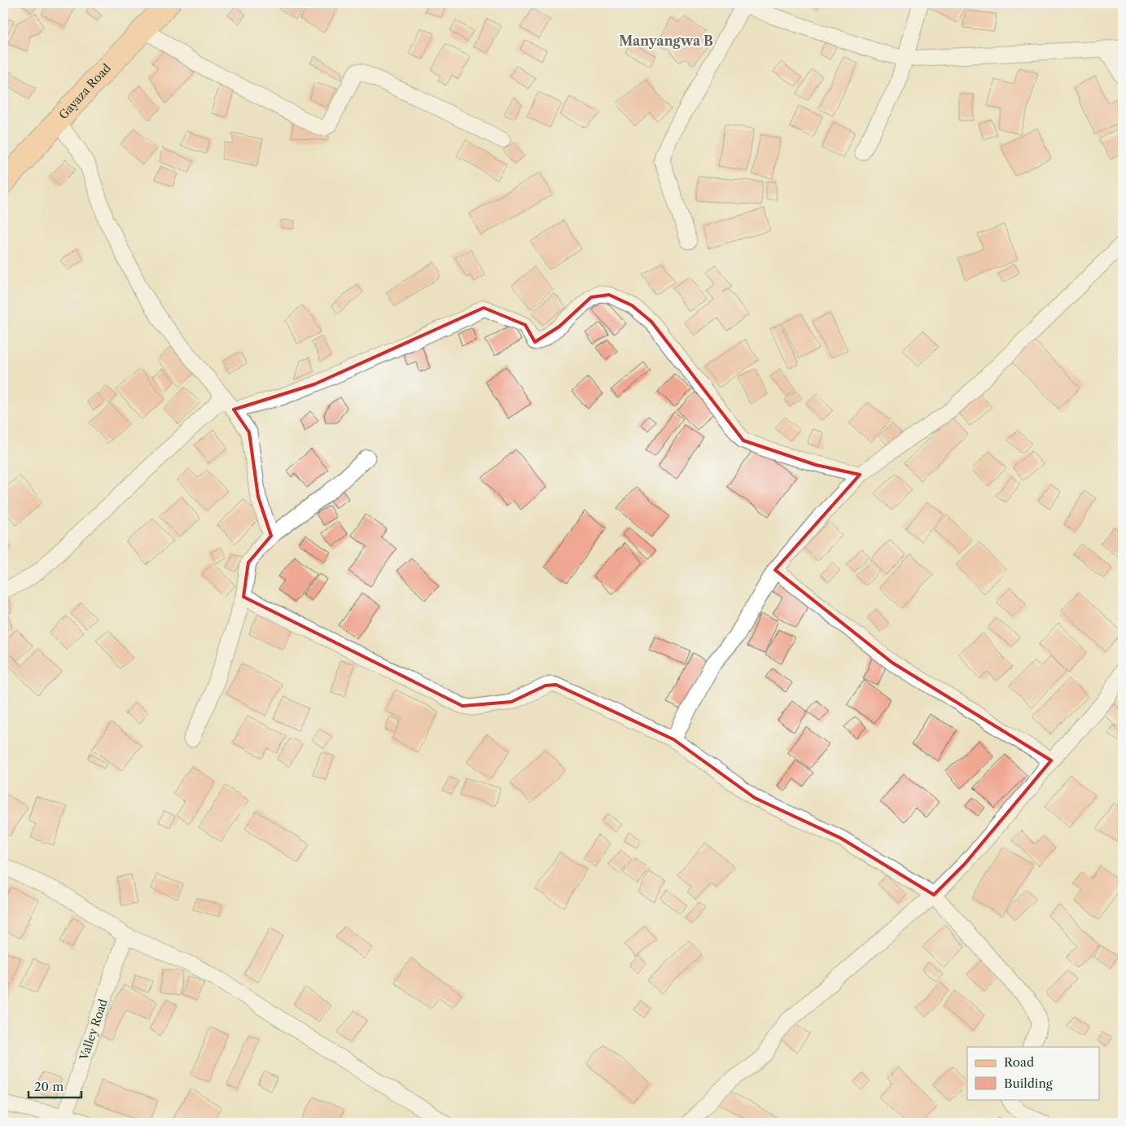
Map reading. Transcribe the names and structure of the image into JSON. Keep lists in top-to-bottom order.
{
  "streets": {
    "main road": ["Gayaza Road"],
    "street": ["Valley Road"]
  },
  "districts": ["Manyangwa B"],
  "legend": ["Road", "Building"],
  "scale_bar": "20 m"
}
